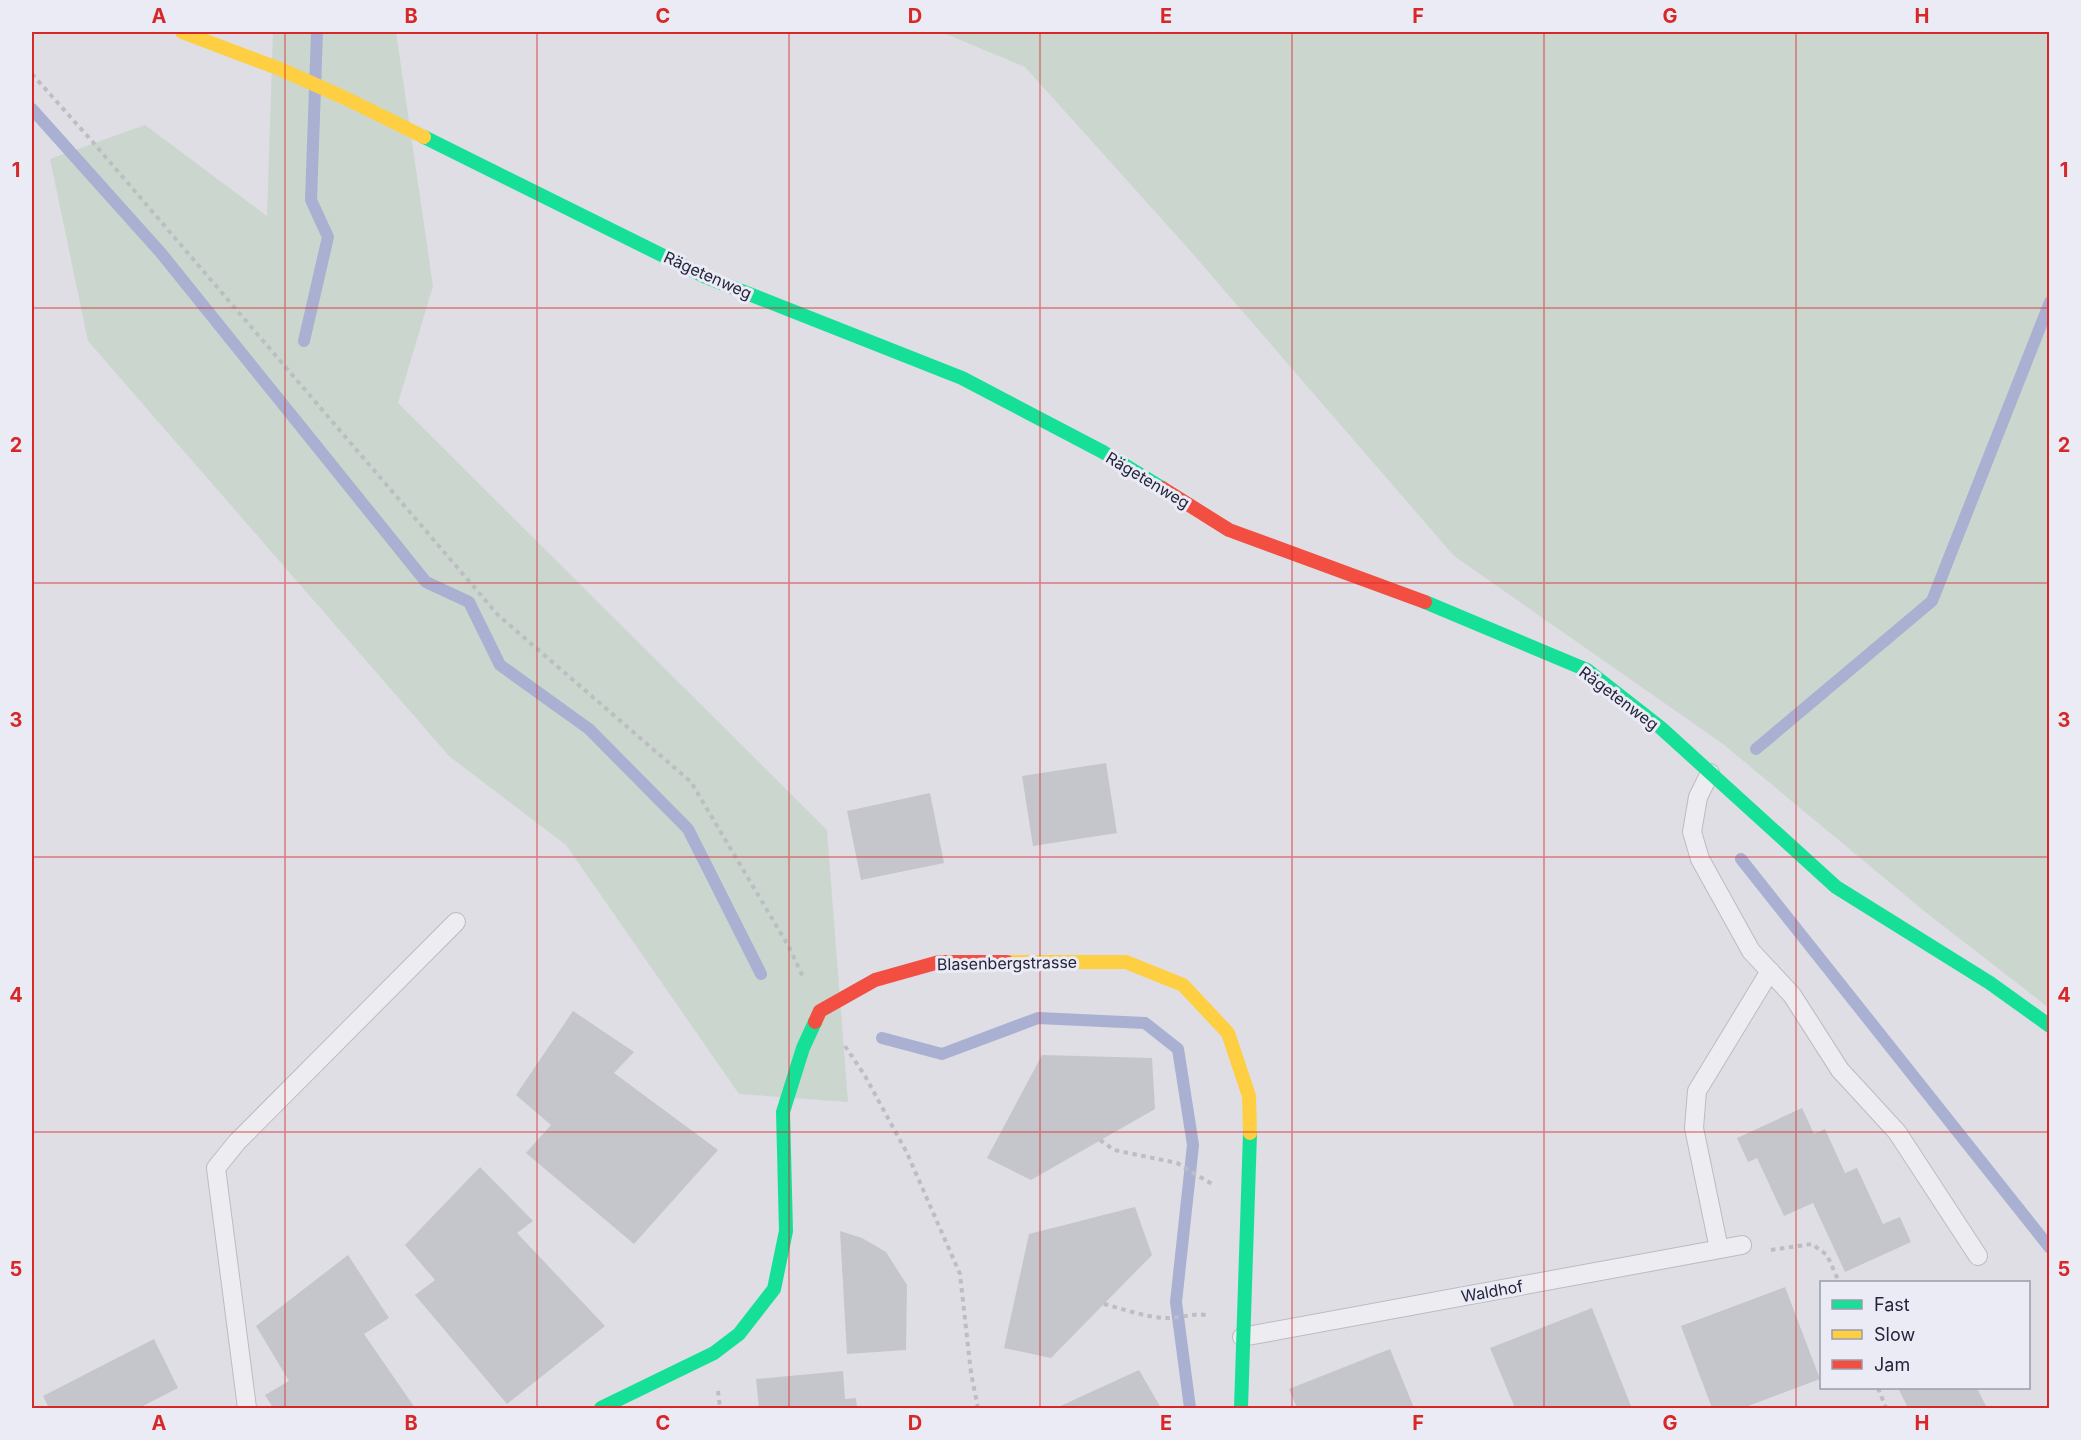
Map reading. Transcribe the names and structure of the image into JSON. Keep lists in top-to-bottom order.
{
  "streets": {
    "street": ["Rägetenweg", "Blasenbergstrasse"],
    "lane": ["Waldhof"]
  },
  "crossings": [
    ["Blasenbergstrasse", "Waldhof"]
  ],
  "legend": ["Fast", "Slow", "Jam"],
  "grid": {
    "columns": [
      "A",
      "B",
      "C",
      "D",
      "E",
      "F",
      "G",
      "H"
    ],
    "rows": [
      "1",
      "2",
      "3",
      "4",
      "5"
    ]
  }
}
